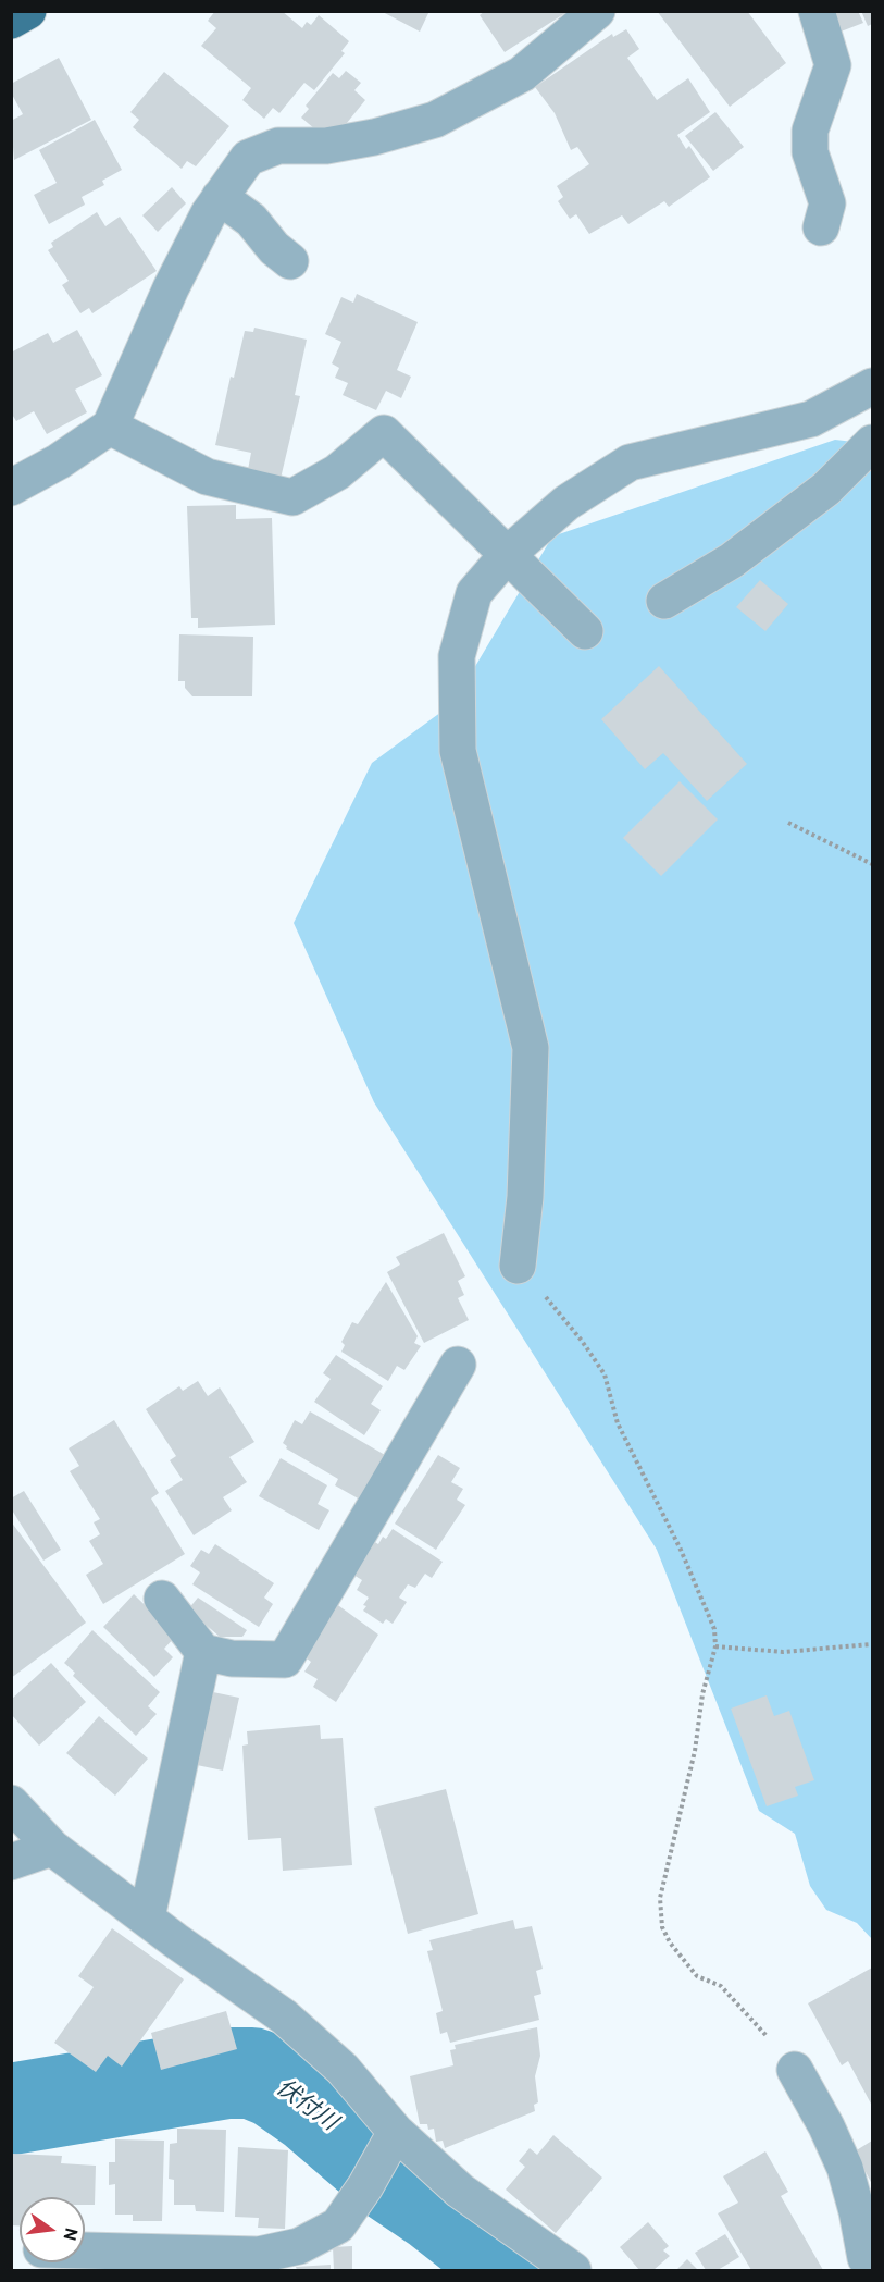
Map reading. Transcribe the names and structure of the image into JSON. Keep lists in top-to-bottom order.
{
  "water": ["伏付川"],
  "north": "right"
}
